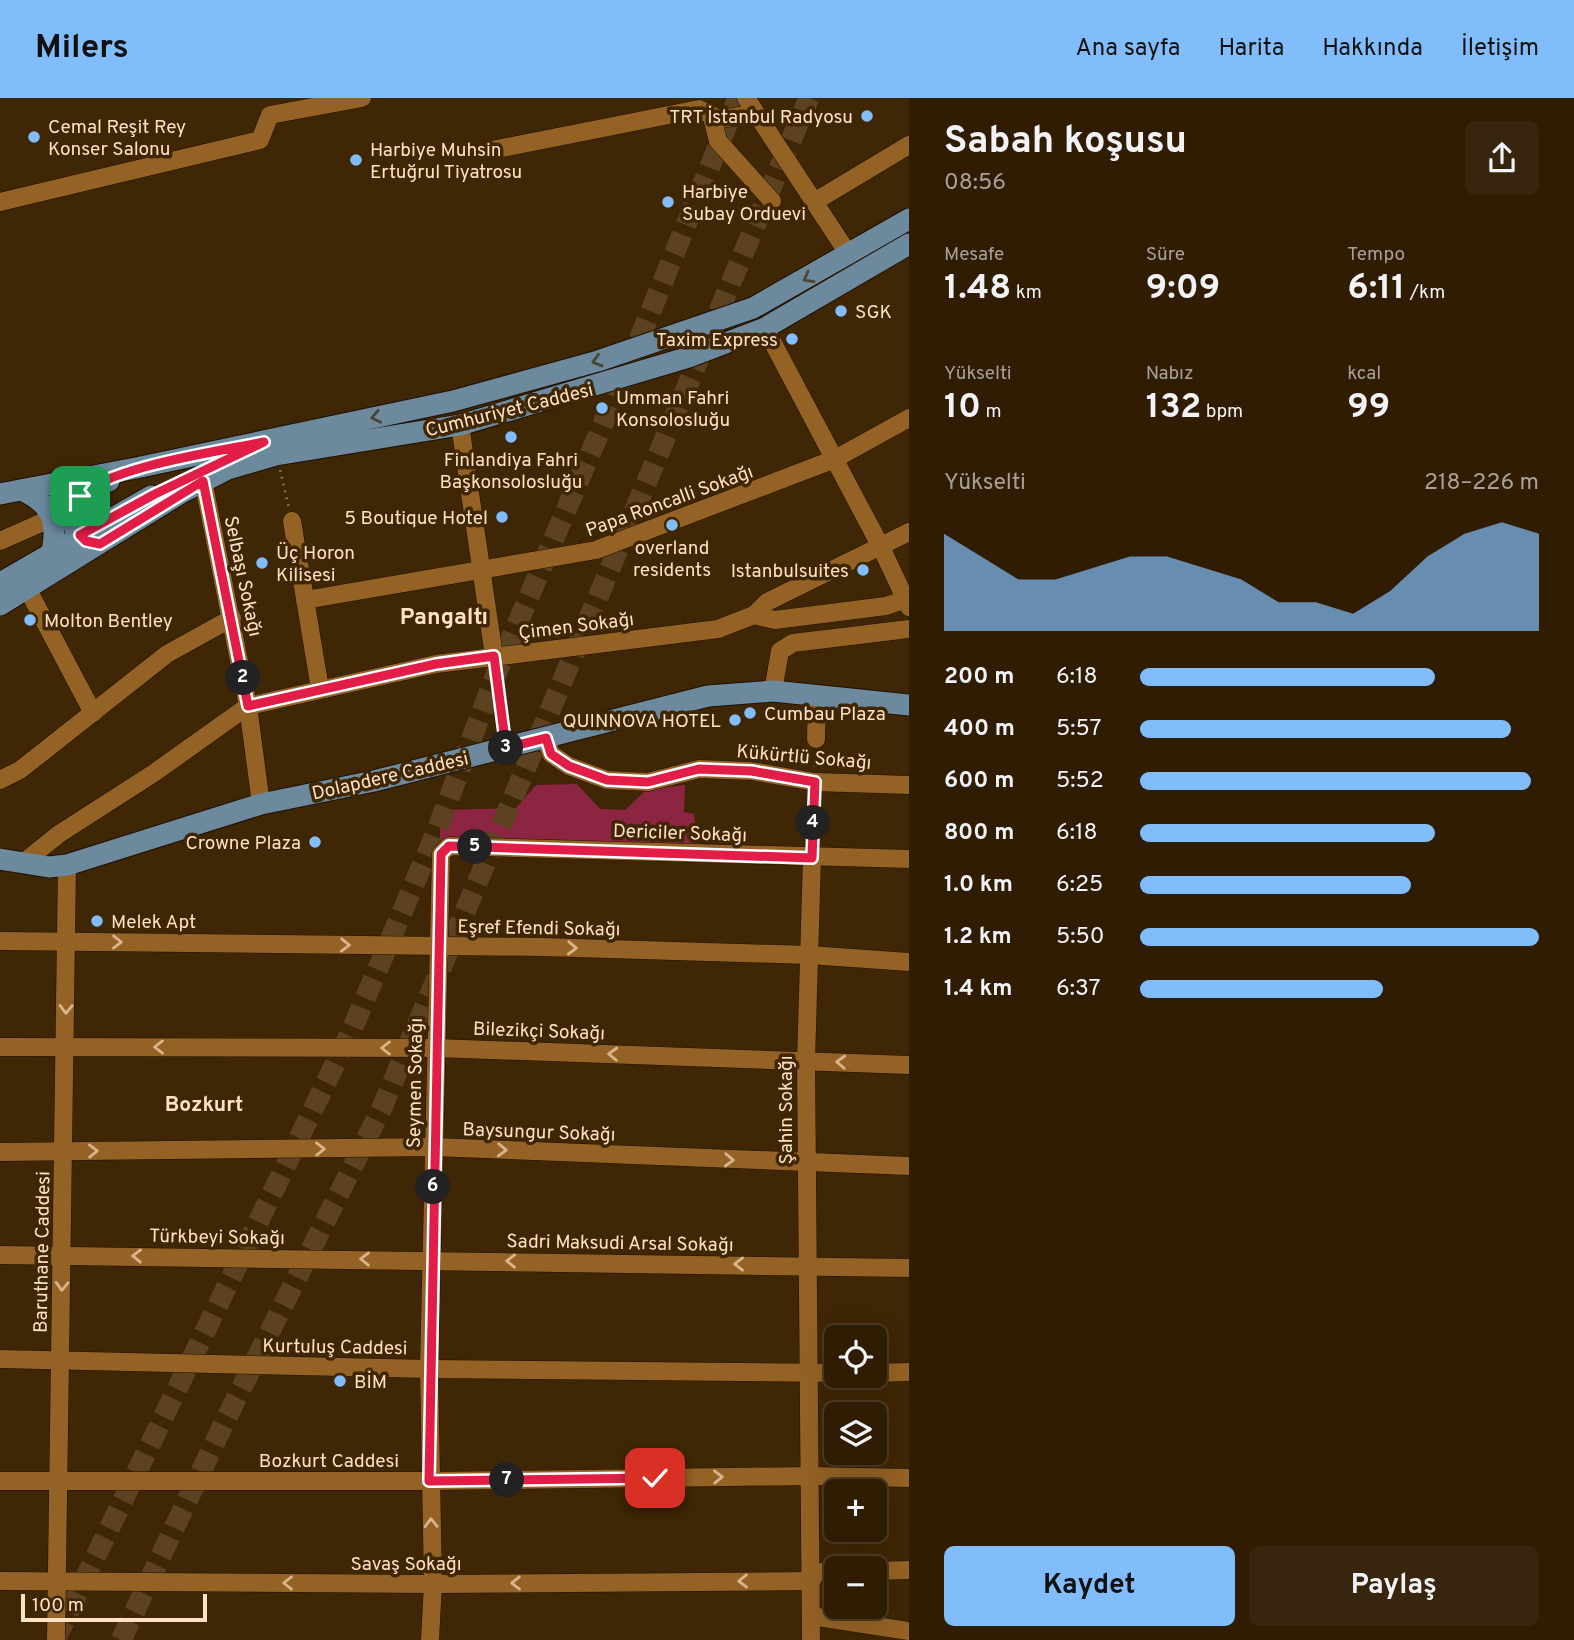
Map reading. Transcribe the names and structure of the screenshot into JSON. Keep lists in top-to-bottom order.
{
  "streets": {
    "main road": ["Cumhuriyet Caddesi", "Dolapdere Caddesi"],
    "street": [
      "Papa Roncalli Sokağı",
      "Selbaşı Sokağı",
      "Çimen Sokağı",
      "Kükürtlü Sokağı",
      "Dericiler Sokağı",
      "Eşref Efendi Sokağı",
      "Bilezikçi Sokağı",
      "Seymen Sokağı",
      "Şahin Sokağı",
      "Baysungur Sokağı",
      "Türkbeyi Sokağı",
      "Sadri Maksudi Arsal Sokağı",
      "Baruthane Caddesi",
      "Kurtuluş Caddesi",
      "Bozkurt Caddesi",
      "Savaş Sokağı"
    ]
  },
  "crossings": [
    ["Cumhuriyet Caddesi", "Selbaşı Sokağı"],
    ["Selbaşı Sokağı", "Çimen Sokağı"],
    ["Selbaşı Sokağı", "Dolapdere Caddesi"],
    ["Kükürtlü Sokağı", "Dolapdere Caddesi"],
    ["Dolapdere Caddesi", "Baruthane Caddesi"],
    ["Dericiler Sokağı", "Eşref Efendi Sokağı"],
    ["Dericiler Sokağı", "Seymen Sokağı"],
    ["Eşref Efendi Sokağı", "Seymen Sokağı"],
    ["Eşref Efendi Sokağı", "Şahin Sokağı"],
    ["Eşref Efendi Sokağı", "Baruthane Caddesi"],
    ["Bilezikçi Sokağı", "Seymen Sokağı"],
    ["Bilezikçi Sokağı", "Şahin Sokağı"],
    ["Bilezikçi Sokağı", "Baruthane Caddesi"],
    ["Seymen Sokağı", "Baysungur Sokağı"],
    ["Seymen Sokağı", "Türkbeyi Sokağı"],
    ["Seymen Sokağı", "Sadri Maksudi Arsal Sokağı"],
    ["Seymen Sokağı", "Kurtuluş Caddesi"],
    ["Seymen Sokağı", "Bozkurt Caddesi"],
    ["Seymen Sokağı", "Savaş Sokağı"],
    ["Şahin Sokağı", "Baysungur Sokağı"],
    ["Şahin Sokağı", "Sadri Maksudi Arsal Sokağı"],
    ["Baysungur Sokağı", "Baruthane Caddesi"],
    ["Türkbeyi Sokağı", "Sadri Maksudi Arsal Sokağı"],
    ["Türkbeyi Sokağı", "Baruthane Caddesi"],
    ["Baruthane Caddesi", "Kurtuluş Caddesi"],
    ["Baruthane Caddesi", "Bozkurt Caddesi"],
    ["Baruthane Caddesi", "Savaş Sokağı"]
  ],
  "one_way": [
    "Eşref Efendi Sokağı",
    "Bilezikçi Sokağı",
    "Baysungur Sokağı",
    "Türkbeyi Sokağı",
    "Sadri Maksudi Arsal Sokağı",
    "Bozkurt Caddesi",
    "Savaş Sokağı"
  ],
  "districts": ["Pangaltı", "Bozkurt"],
  "places": [
    "TRT İstanbul Radyosu",
    "Cemal Reşit Rey Konser Salonu",
    "Harbiye Muhsin Ertuğrul Tiyatrosu",
    "Harbiye Subay Orduevi",
    "SGK",
    "Taxim Express",
    "Umman Fahri Konsolosluğu",
    "Finlandiya Fahri Başkonsolosluğu",
    "5 Boutique Hotel",
    "overland residents",
    "Üç Horon Kilisesi",
    "Istanbulsuites",
    "Molton Bentley",
    "Cumbau Plaza",
    "QUINNOVA HOTEL",
    "Crowne Plaza",
    "Melek Apt",
    "BİM"
  ],
  "scale_bar": "100 m",
  "page": {
    "header": "Milers",
    "nav": [
      "Ana sayfa",
      "Harita",
      "Hakkında",
      "İletişim"
    ],
    "heading": ["Sabah koşusu", "08:56"],
    "stats": [
      ["Mesafe", "1.48 km"],
      ["Süre", "9:09"],
      ["Tempo", "6:11 /km"],
      ["Yükselti", "10 m"],
      ["Nabız", "132 bpm"],
      ["kcal", "99"]
    ],
    "chart": ["Yükselti", "218–226 m"],
    "list": [
      {
        "name": "200 m",
        "note": "6:18"
      },
      {
        "name": "400 m",
        "note": "5:57"
      },
      {
        "name": "600 m",
        "note": "5:52"
      },
      {
        "name": "800 m",
        "note": "6:18"
      },
      {
        "name": "1.0 km",
        "note": "6:25"
      },
      {
        "name": "1.2 km",
        "note": "5:50"
      },
      {
        "name": "1.4 km",
        "note": "6:37"
      }
    ],
    "pins": [
      "2",
      "3",
      "4",
      "5",
      "6",
      "7"
    ],
    "map_buttons": ["+", "−"],
    "buttons": ["Kaydet", "Paylaş"],
    "scale": "100 m"
  }
}
